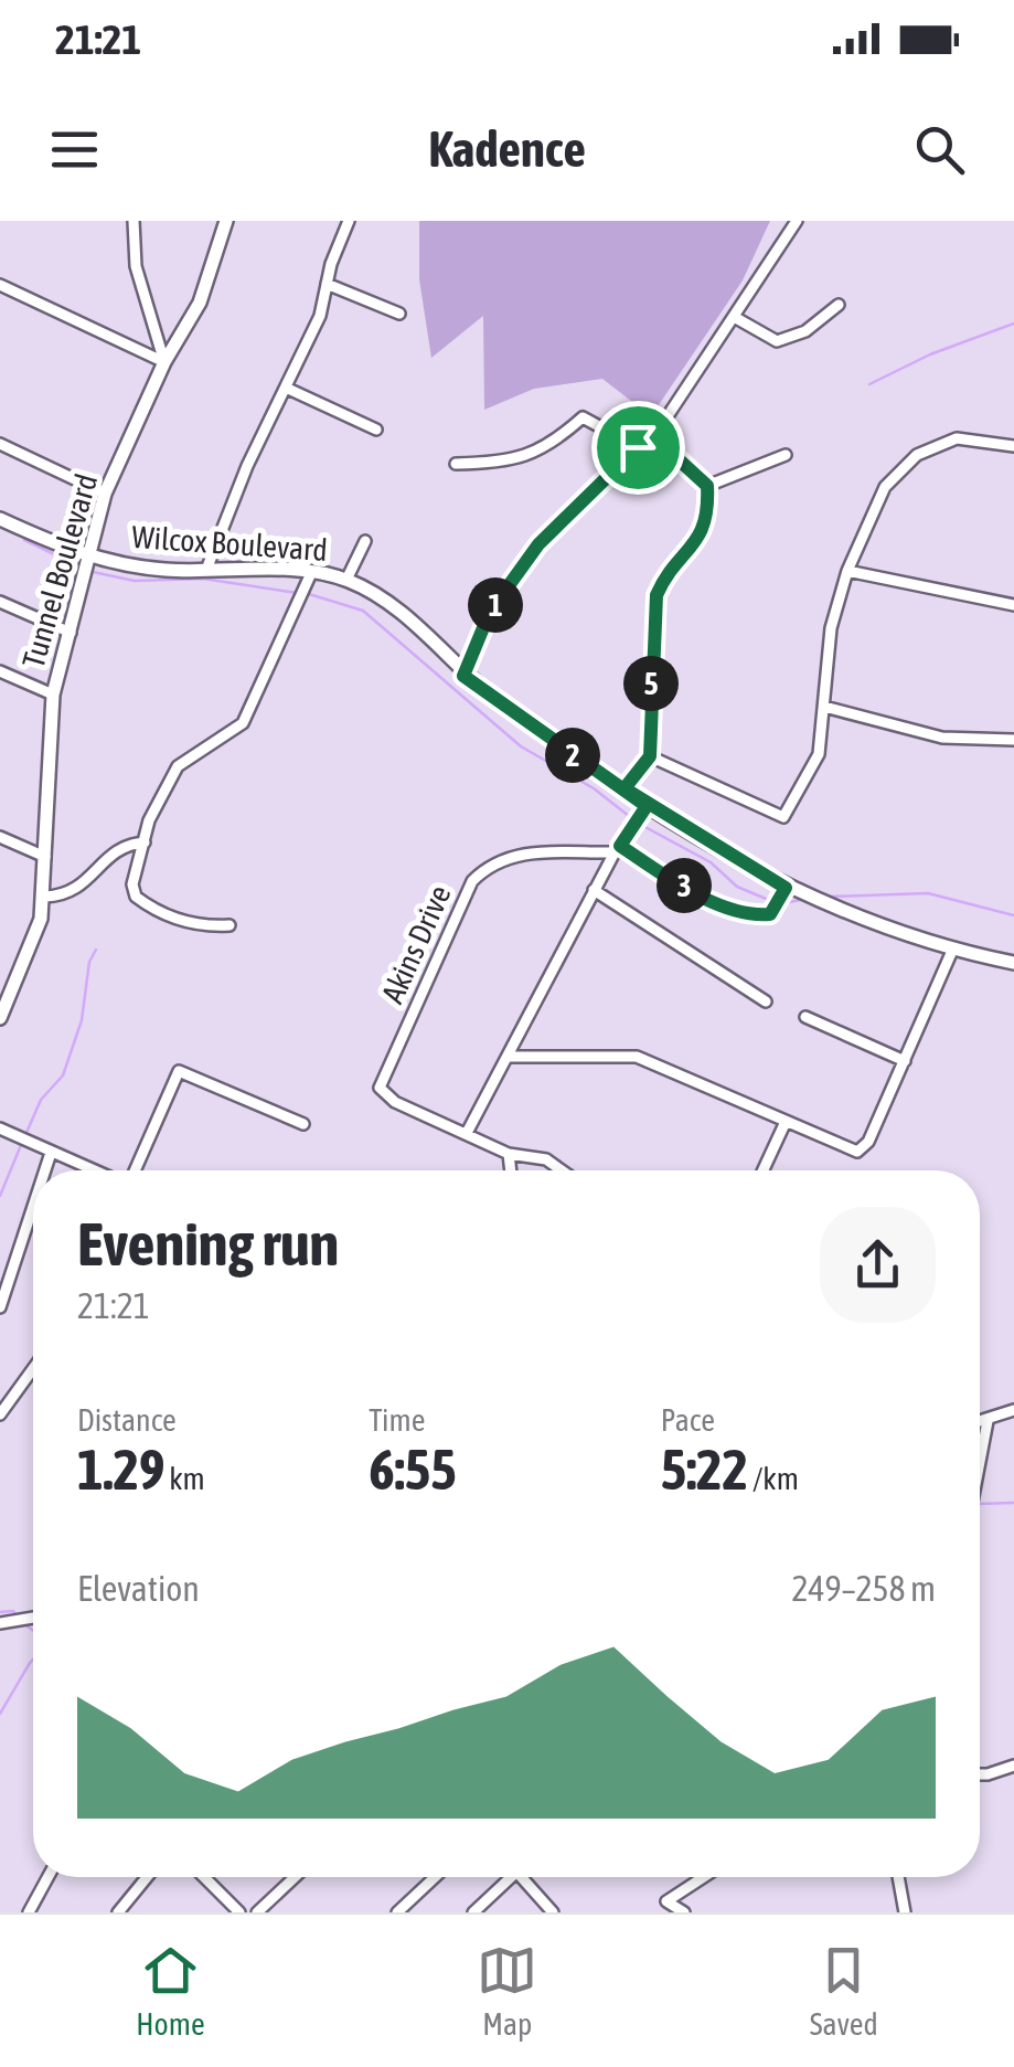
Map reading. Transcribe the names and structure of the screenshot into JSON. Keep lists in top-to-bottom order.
{
  "streets": {
    "main road": ["Wilcox Boulevard", "Tunnel Boulevard"],
    "street": ["Akins Drive"]
  },
  "crossings": [
    ["Wilcox Boulevard", "Tunnel Boulevard"]
  ],
  "page": {
    "status": "21:21",
    "header": "Kadence",
    "pins": [
      "1",
      "5",
      "2",
      "3"
    ],
    "heading": ["Evening run", "21:21"],
    "stats": [
      ["Distance", "1.29 km"],
      ["Time", "6:55"],
      ["Pace", "5:22 /km"]
    ],
    "chart": ["Elevation", "249–258 m"],
    "tabs": ["Home", "Map", "Saved"]
  }
}
